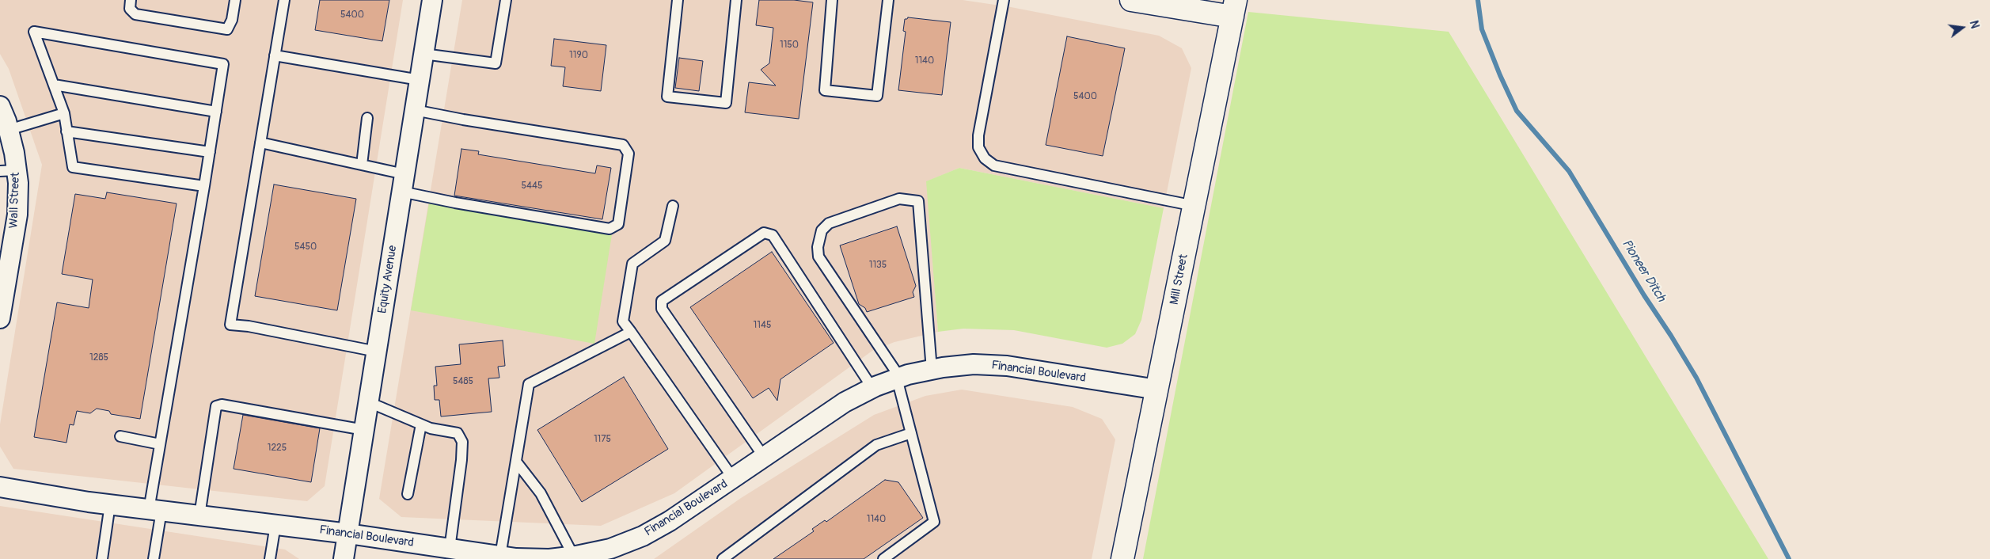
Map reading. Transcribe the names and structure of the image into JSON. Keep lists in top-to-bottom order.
{
  "streets": {
    "main road": ["Mill Street"],
    "street": ["Wall Street", "Equity Avenue", "Financial Boulevard"]
  },
  "crossings": [
    ["Equity Avenue", "Financial Boulevard"],
    ["Mill Street", "Financial Boulevard"]
  ],
  "water": ["Pioneer Ditch"],
  "house_numbers": [
    "5400",
    "1150",
    "1190",
    "1140",
    "5400",
    "5445",
    "5450",
    "1135",
    "1145",
    "1285",
    "5485",
    "1175",
    "1225",
    "1140"
  ],
  "north": "right"
}
